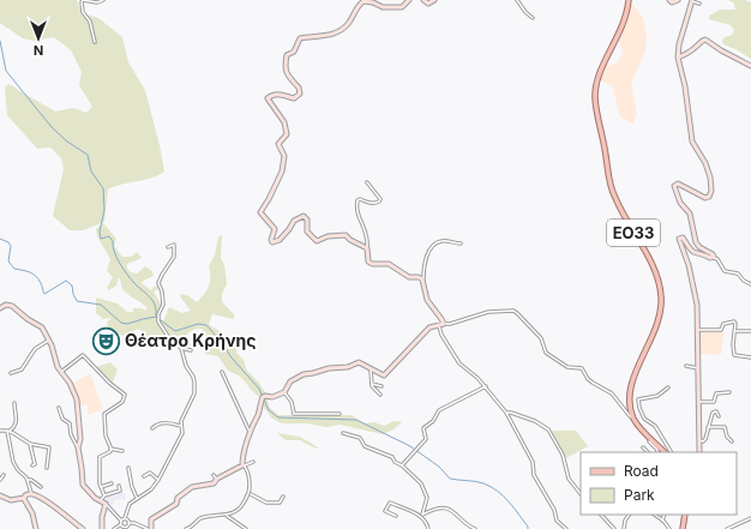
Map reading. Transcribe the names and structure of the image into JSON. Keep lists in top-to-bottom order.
{
  "streets": {
    "main road": ["ΕΟ33"]
  },
  "places": {
    "theatre": ["Θέατρο Κρήνης"]
  },
  "legend": ["Road", "Park"],
  "north": "bottom"
}
